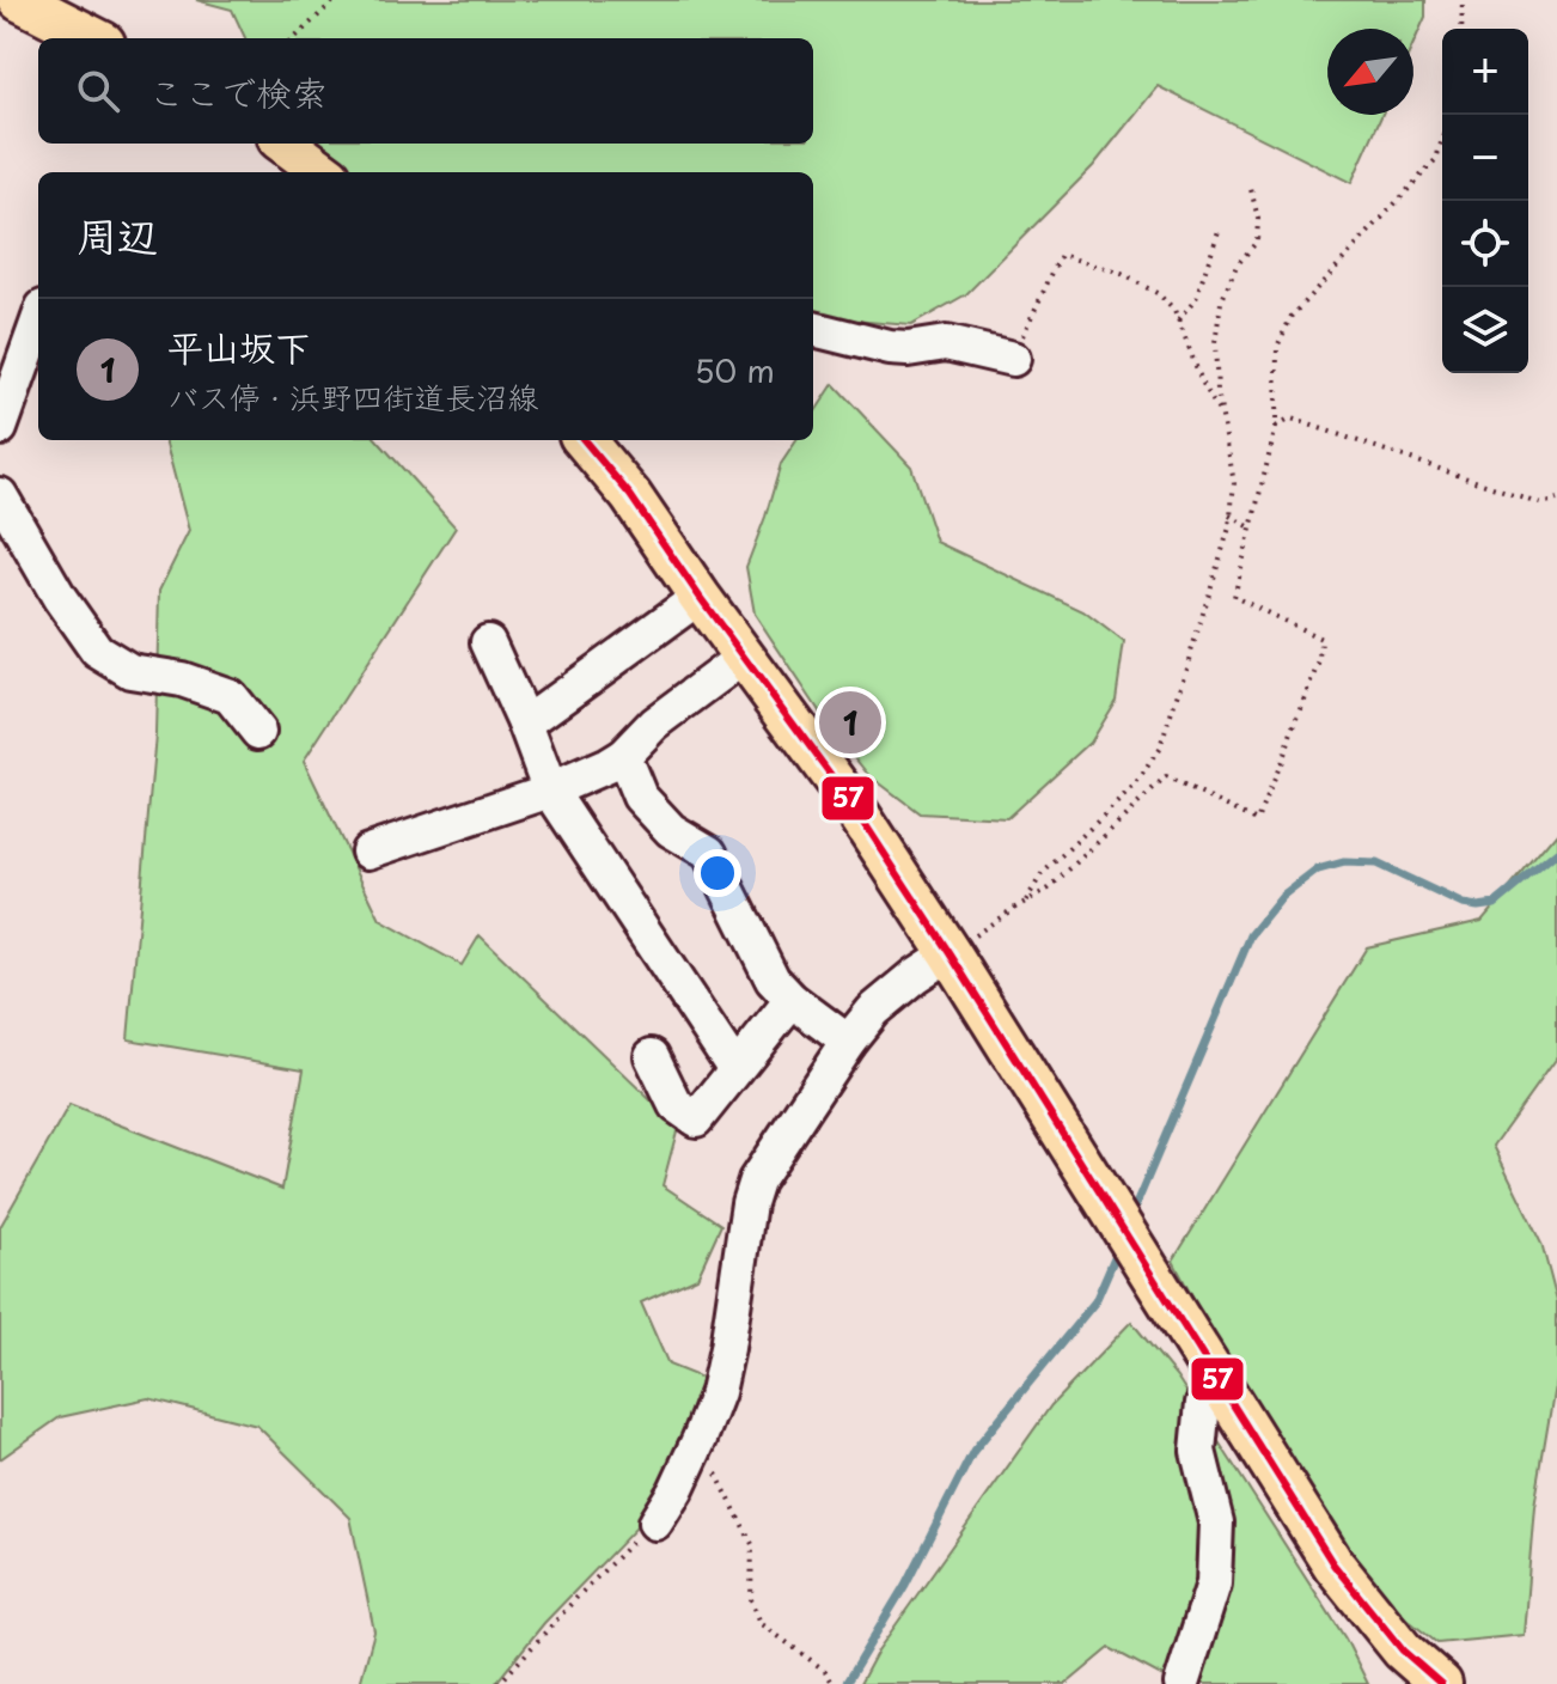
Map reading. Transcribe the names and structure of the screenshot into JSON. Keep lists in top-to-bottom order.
{
  "lines": ["transit line 57"],
  "north": "bottom left",
  "page": {
    "map_buttons": ["+", "−"],
    "search": "ここで検索",
    "heading": "周辺",
    "list": [
      {
        "mark": "1",
        "name": "平山坂下",
        "note": "バス停 · 浜野四街道長沼線",
        "value": "50 m"
      }
    ],
    "pins": "1"
  }
}
